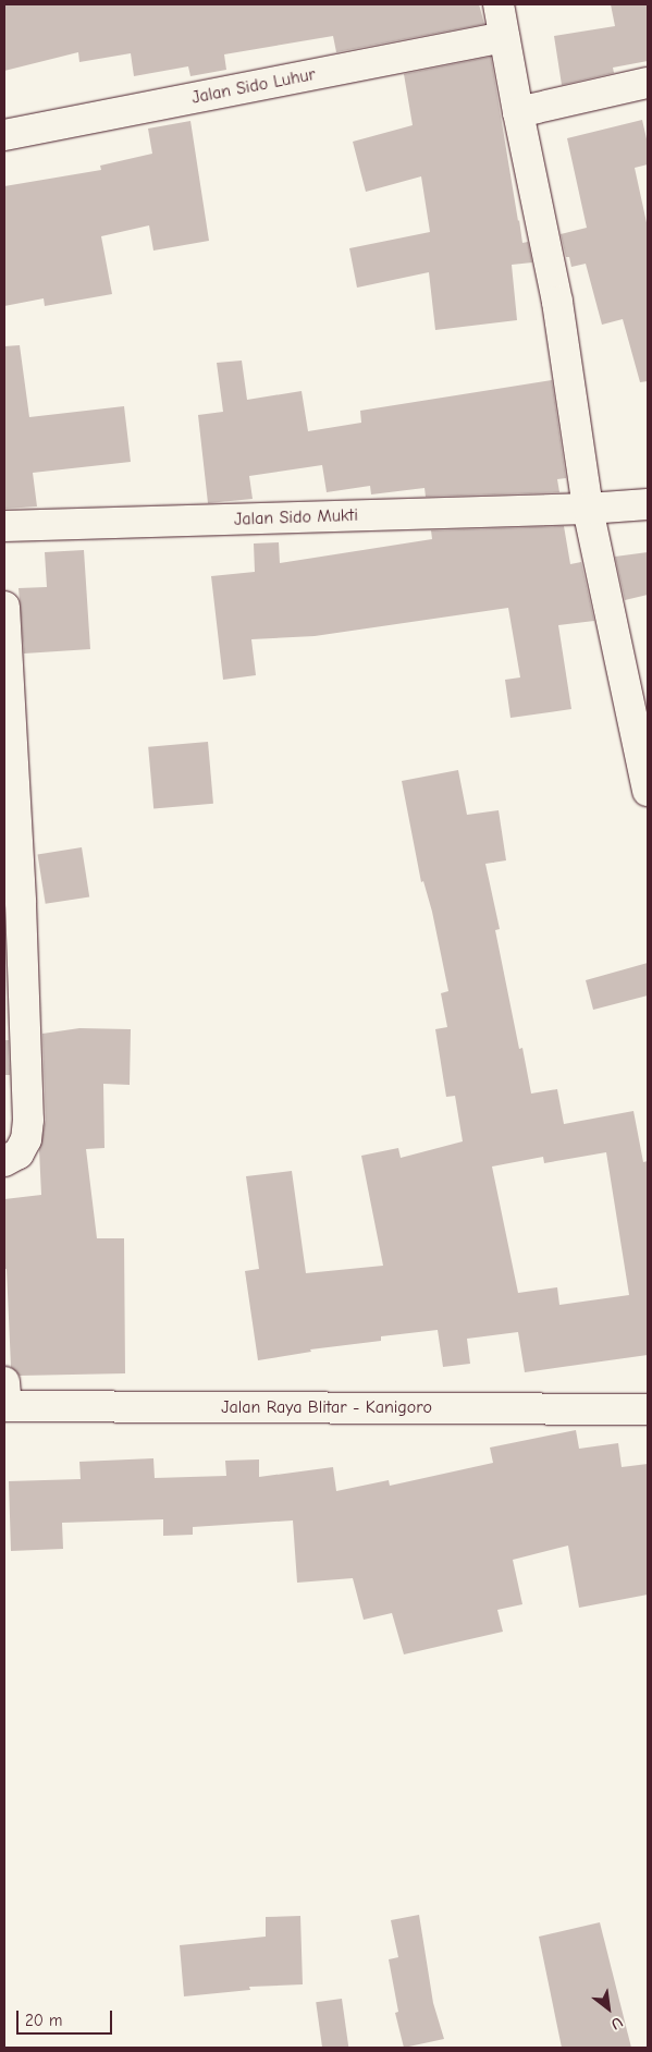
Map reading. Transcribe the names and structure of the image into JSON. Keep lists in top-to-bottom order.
{
  "streets": {
    "street": ["Jalan Sido Luhur", "Jalan Sido Mukti", "Jalan Raya Blitar - Kanigoro"]
  },
  "scale_bar": "20 m",
  "north": "bottom right"
}
